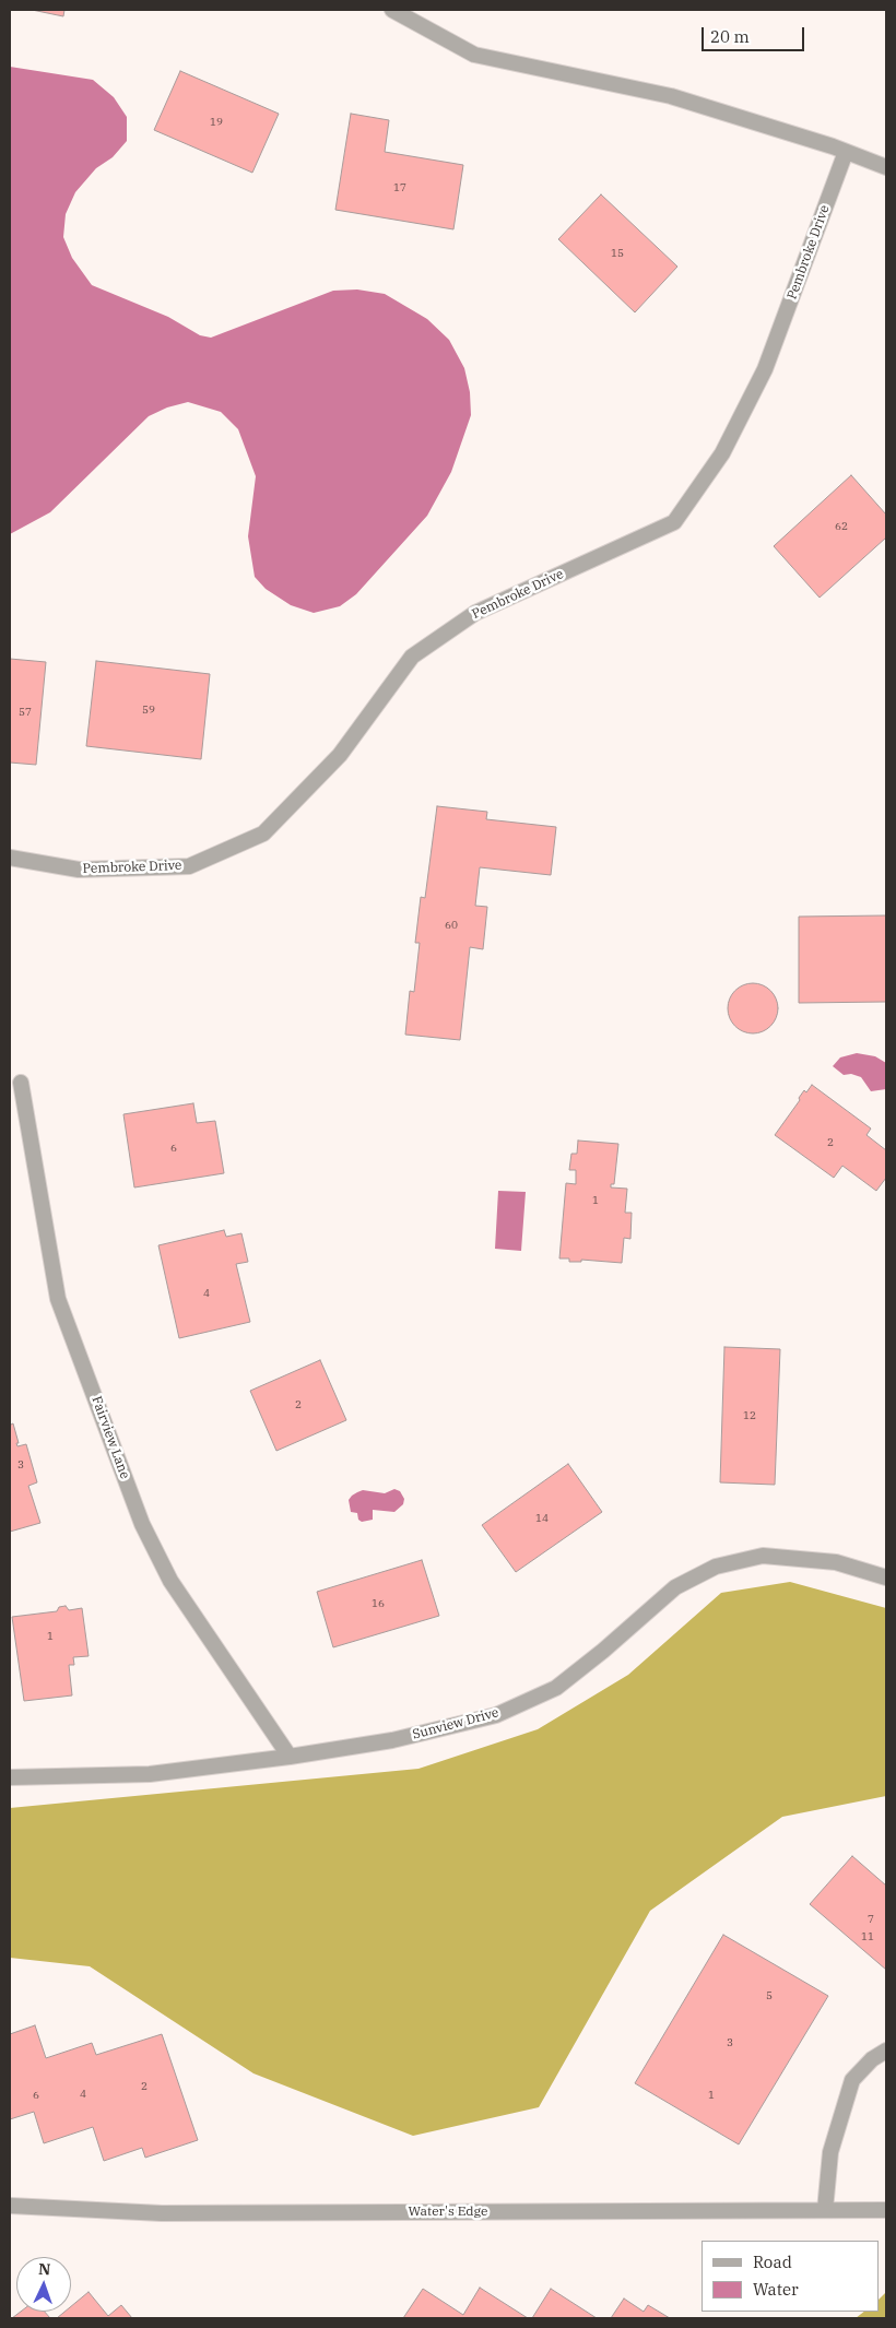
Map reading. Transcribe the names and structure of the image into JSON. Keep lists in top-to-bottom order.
{
  "streets": {
    "street": [
      "Pembroke Drive",
      "Fairview Lane",
      "Sunview Drive",
      "Water's Edge"
    ]
  },
  "crossings": [
    ["Fairview Lane", "Sunview Drive"]
  ],
  "house_numbers": [
    "19",
    "17",
    "15",
    "62",
    "59",
    "57",
    "60",
    "2",
    "6",
    "1",
    "4",
    "2",
    "12",
    "3",
    "14",
    "16",
    "1",
    "7",
    "11",
    "5",
    "3",
    "2",
    "4",
    "6",
    "1"
  ],
  "legend": ["Road", "Water"],
  "scale_bar": "20 m",
  "north": "top"
}
